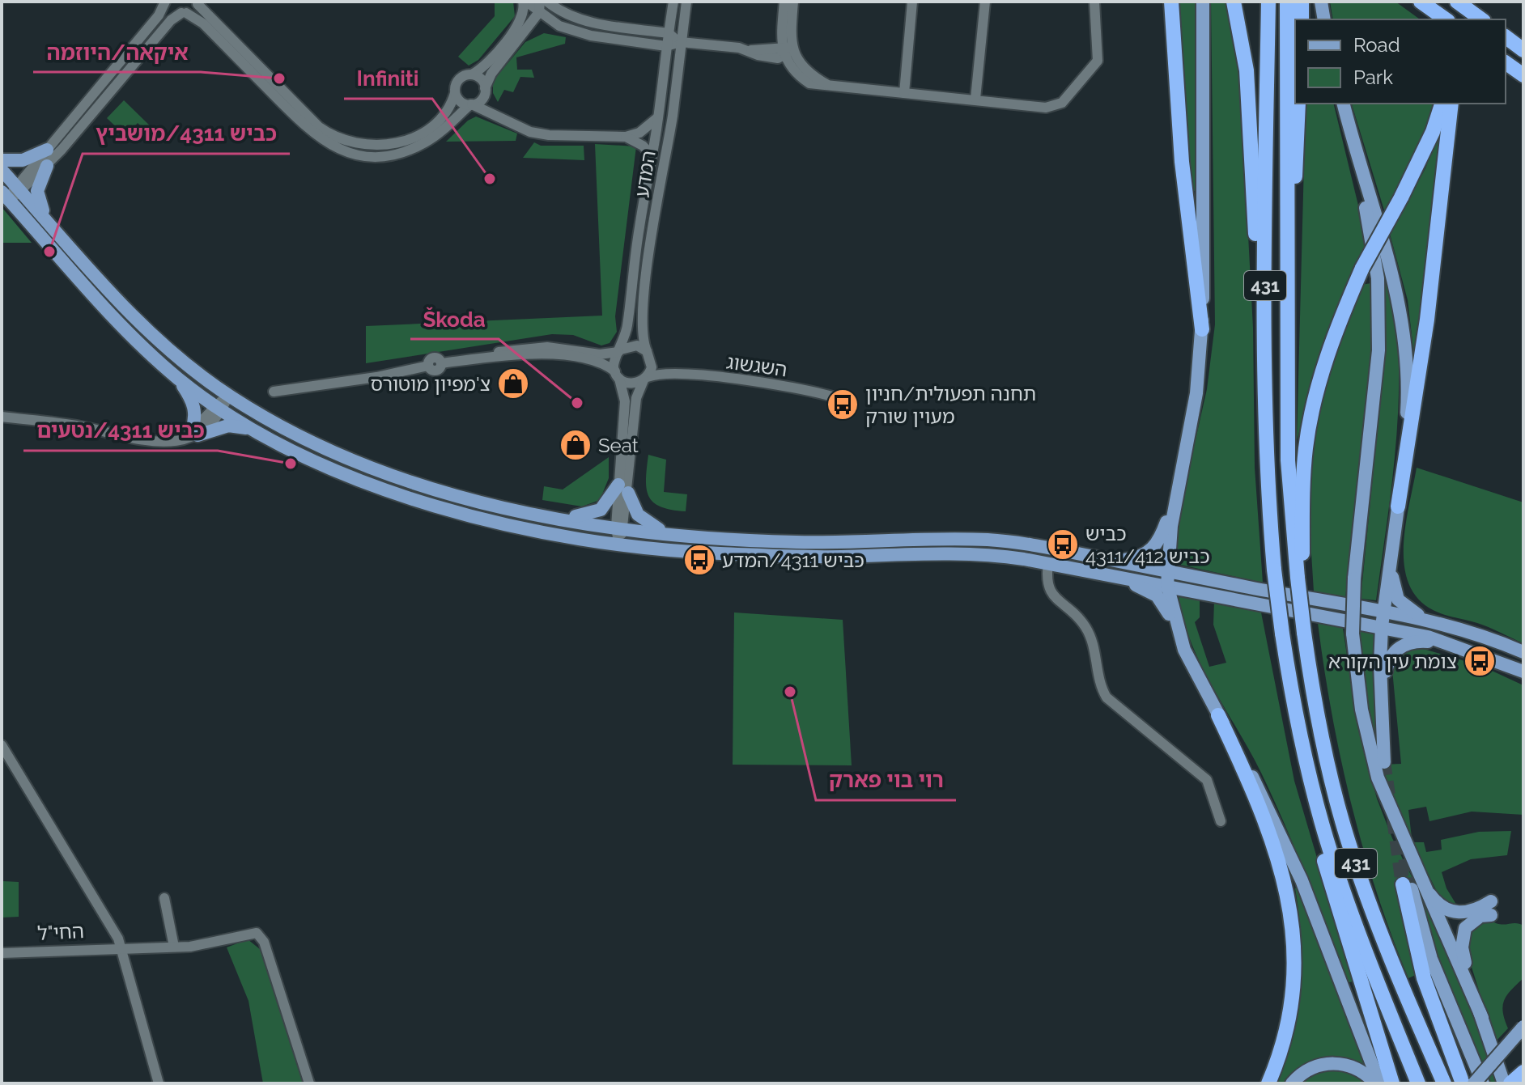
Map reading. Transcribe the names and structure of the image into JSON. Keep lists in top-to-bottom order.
{
  "streets": {
    "highway": ["431"],
    "street": ["המדע", "השגשוג", "החי\"ל"]
  },
  "crossings": [
    ["המדע", "השגשוג"]
  ],
  "places": {
    "other": [
      "איקאה/היוזמה",
      "Infiniti",
      "כביש 4311/מושביץ",
      "Škoda",
      "כביש 4311/נטעים",
      "רוי בוי פארק"
    ],
    "shop": ["צ'מפיון מוטורס", "Seat"],
    "bus stop": [
      "תחנה תפעולית/חניון מעוין שורק",
      "כביש 4311/כביש 412",
      "כביש 4311/המדע",
      "צומת עין הקורא"
    ]
  },
  "legend": ["Road", "Park"]
}
